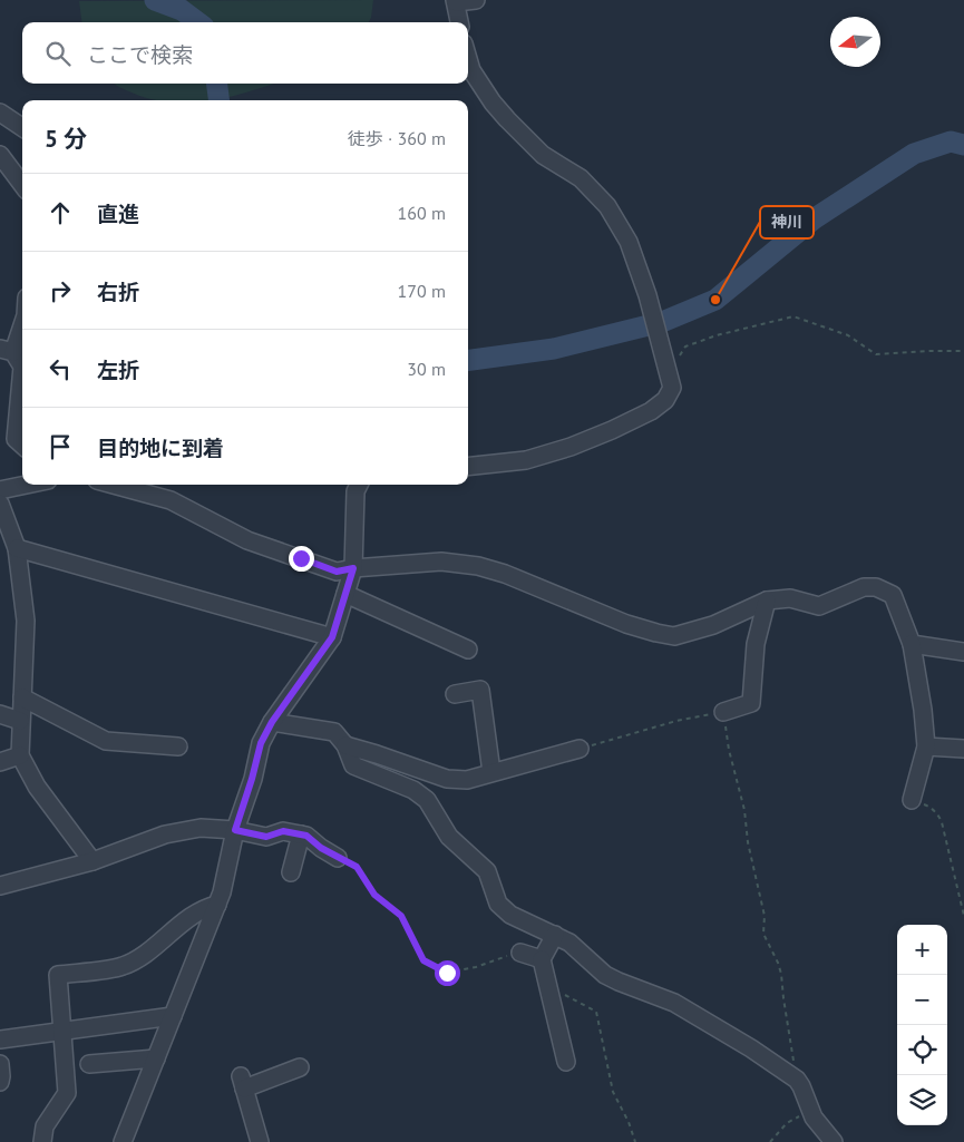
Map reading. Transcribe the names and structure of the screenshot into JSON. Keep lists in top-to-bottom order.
{
  "places": ["神川"],
  "north": "left",
  "page": {
    "search": "ここで検索",
    "heading": ["5 分", "徒歩 · 360 m"],
    "list": [
      ["直進", "160 m"],
      ["右折", "170 m"],
      ["左折", "30 m"],
      "目的地に到着"
    ],
    "map_buttons": ["+", "−"]
  }
}
